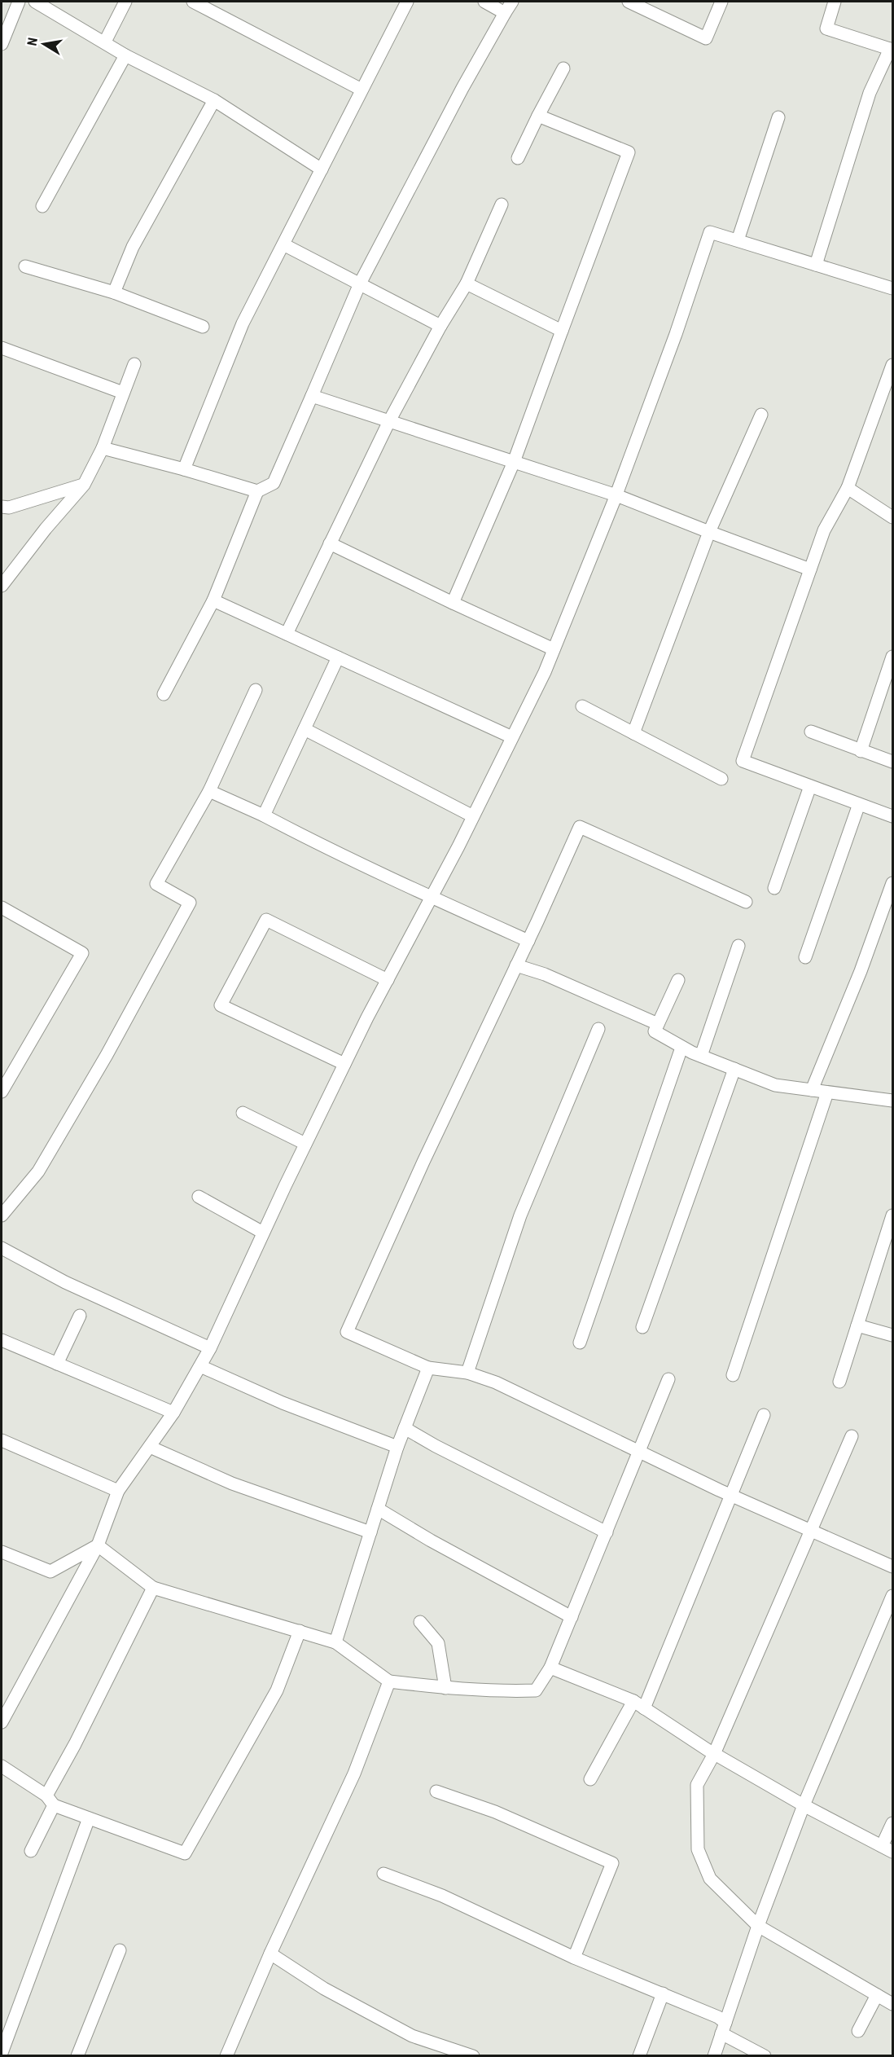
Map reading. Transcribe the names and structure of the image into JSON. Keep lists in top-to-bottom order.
{
  "north": "left"
}
